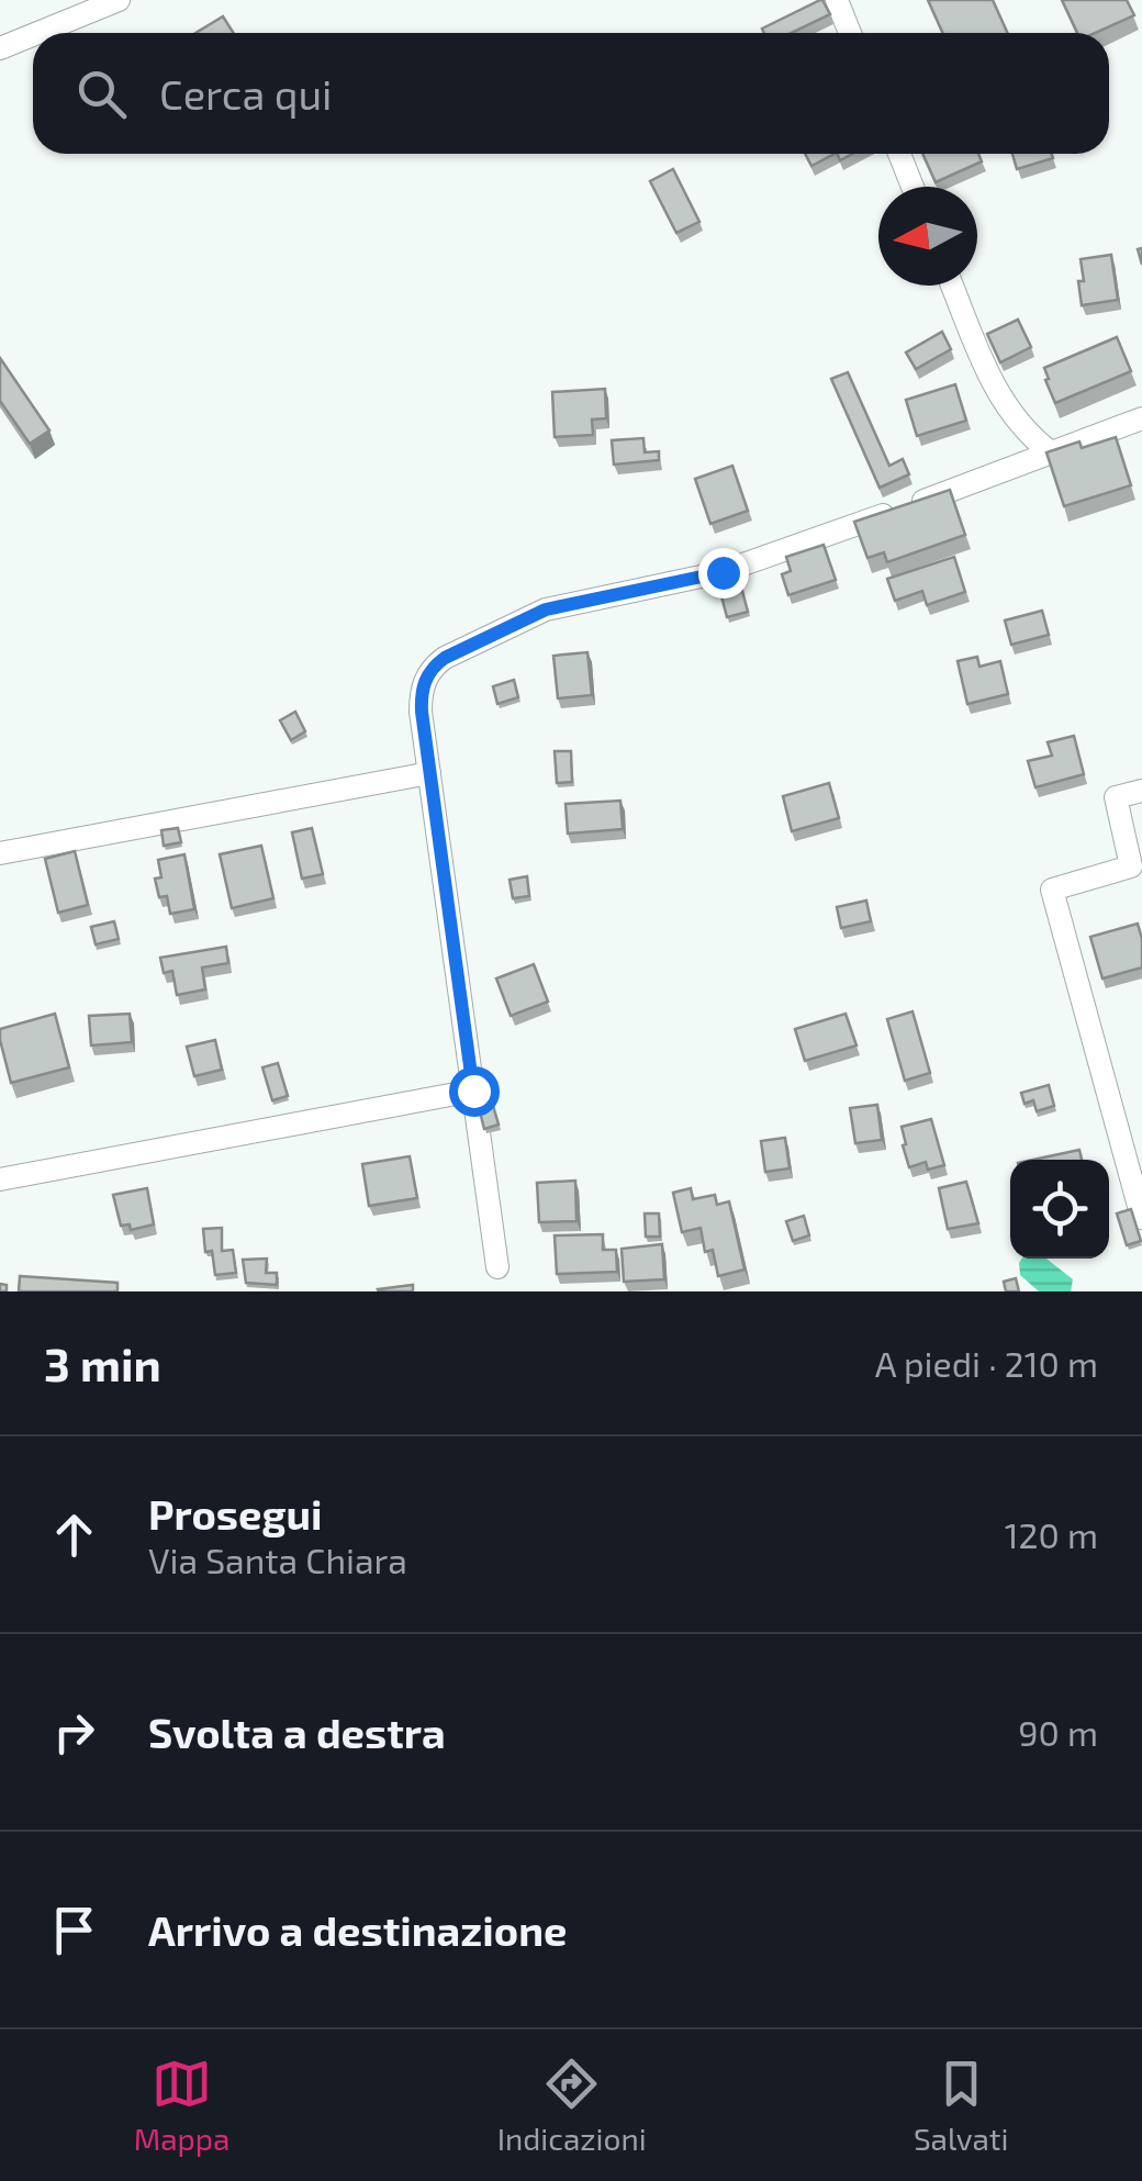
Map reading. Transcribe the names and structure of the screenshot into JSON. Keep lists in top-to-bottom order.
{
  "north": "left",
  "page": {
    "search": "Cerca qui",
    "heading": ["3 min", "A piedi · 210 m"],
    "list": [
      ["Prosegui", "Via Santa Chiara", "120 m"],
      ["Svolta a destra", "90 m"],
      "Arrivo a destinazione"
    ],
    "nav": ["Mappa", "Indicazioni", "Salvati"]
  }
}
